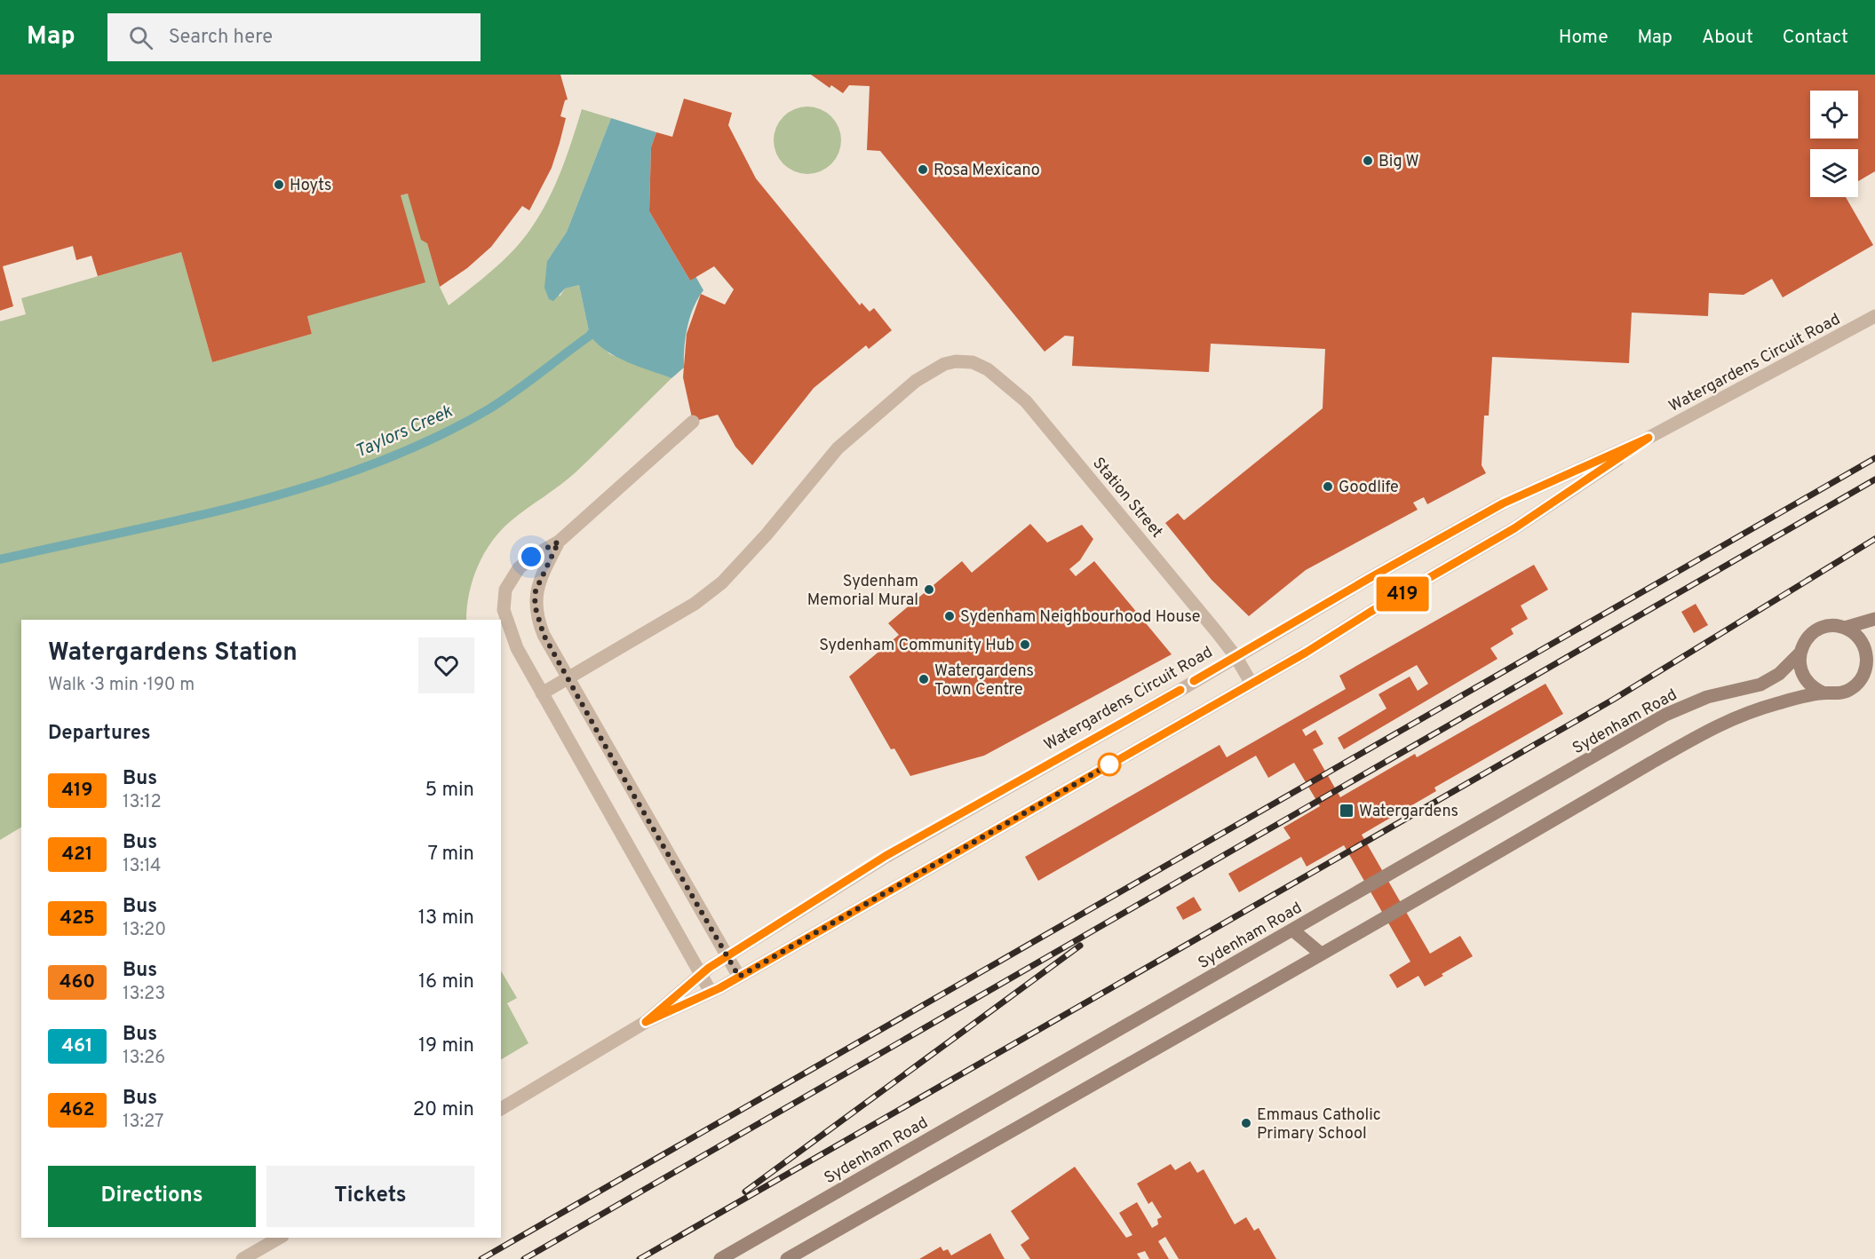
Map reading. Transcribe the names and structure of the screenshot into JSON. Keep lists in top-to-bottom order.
{
  "streets": {
    "street": ["Watergardens Circuit Road", "Station Street", "Sydenham Road"]
  },
  "crossings": [
    ["Watergardens Circuit Road", "Station Street"]
  ],
  "water": ["Taylors Creek"],
  "places": {
    "other": [
      "Big W",
      "Rosa Mexicano",
      "Hoyts",
      "Goodlife",
      "Sydenham Memorial Mural",
      "Sydenham Neighbourhood House",
      "Sydenham Community Hub",
      "Watergardens Town Centre",
      "Emmaus Catholic Primary School"
    ],
    "transit": ["Watergardens"]
  },
  "lines": ["bus line 419"],
  "page": {
    "header": "Map",
    "search": "Search here",
    "nav": [
      "Home",
      "Map",
      "About",
      "Contact"
    ],
    "on_map": "419",
    "heading": [
      ["Watergardens Station", "Walk · 3 min · 190 m"],
      "Departures"
    ],
    "list": [
      {
        "mark": "419",
        "name": "Bus",
        "note": "13:12",
        "value": "5 min"
      },
      {
        "mark": "421",
        "name": "Bus",
        "note": "13:14",
        "value": "7 min"
      },
      {
        "mark": "425",
        "name": "Bus",
        "note": "13:20",
        "value": "13 min"
      },
      {
        "mark": "460",
        "name": "Bus",
        "note": "13:23",
        "value": "16 min"
      },
      {
        "mark": "461",
        "name": "Bus",
        "note": "13:26",
        "value": "19 min"
      },
      {
        "mark": "462",
        "name": "Bus",
        "note": "13:27",
        "value": "20 min"
      }
    ],
    "buttons": ["Directions", "Tickets"]
  }
}
